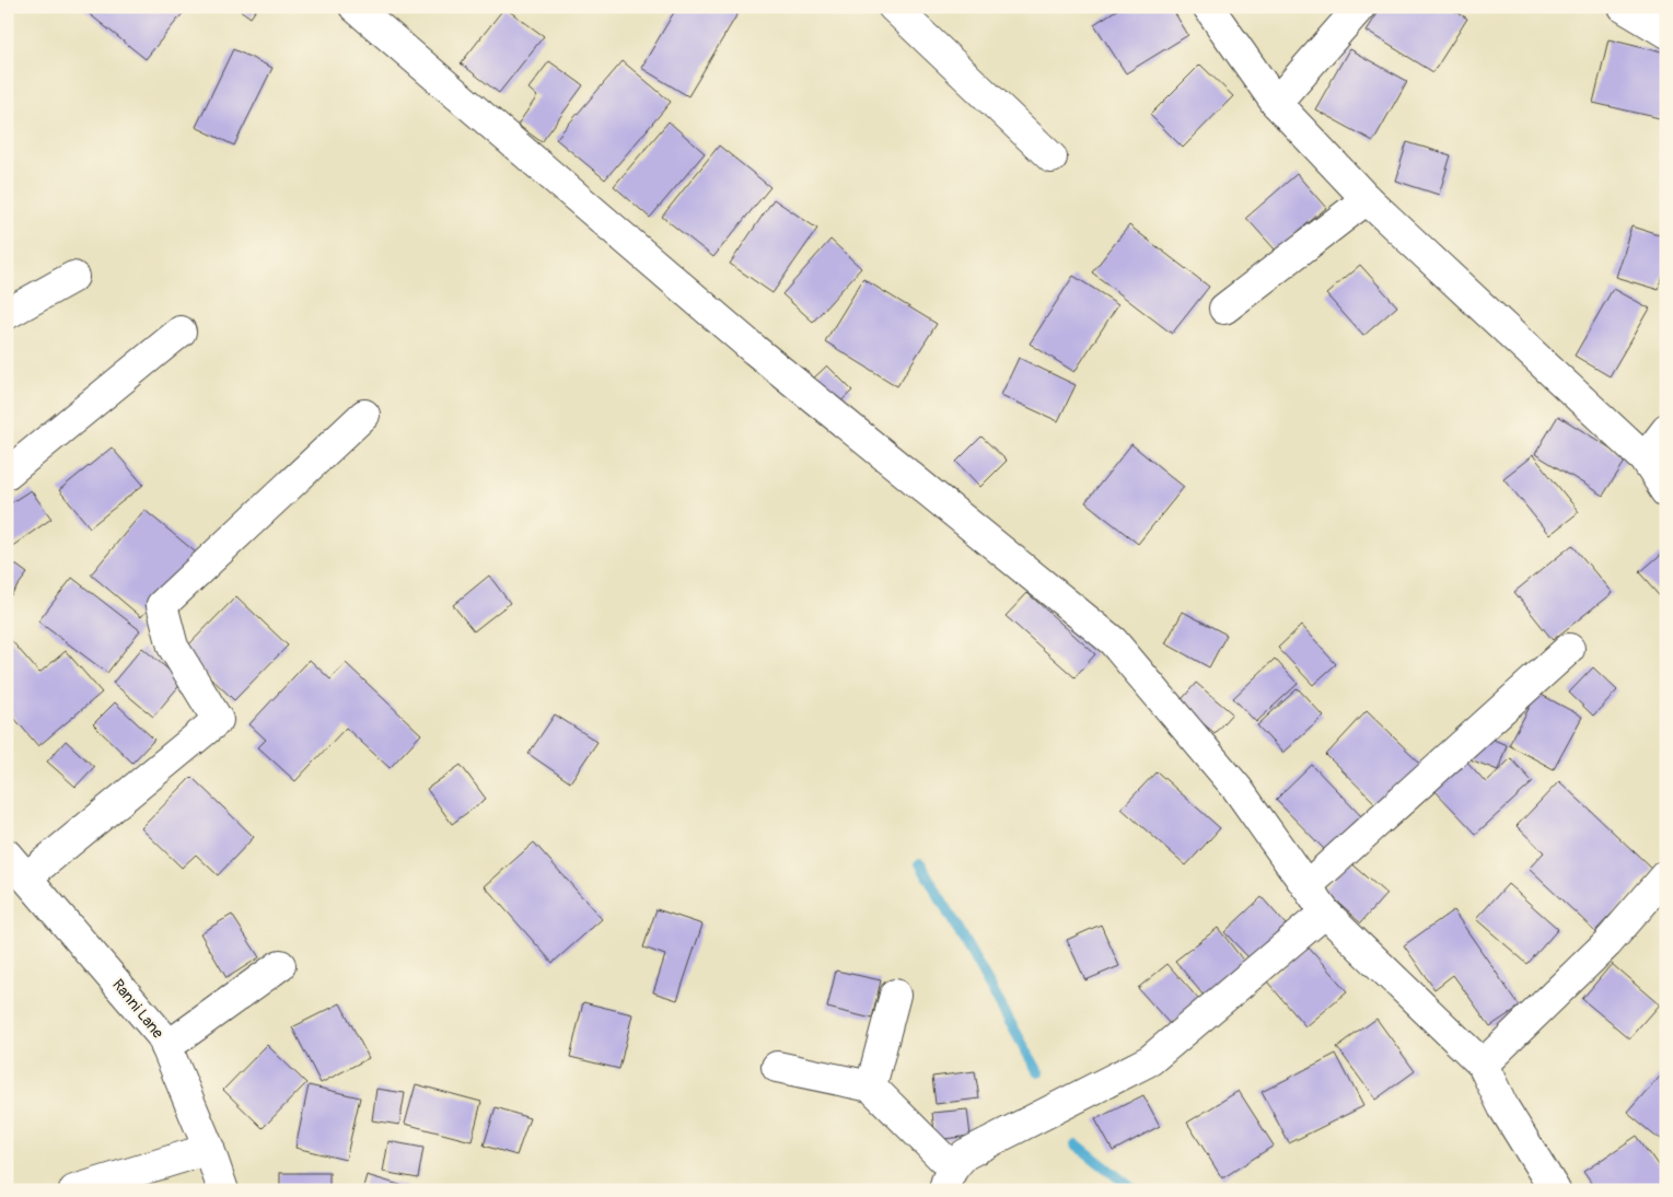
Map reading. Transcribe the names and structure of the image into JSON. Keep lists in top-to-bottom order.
{
  "streets": {
    "street": ["Ranni Lane"]
  }
}
